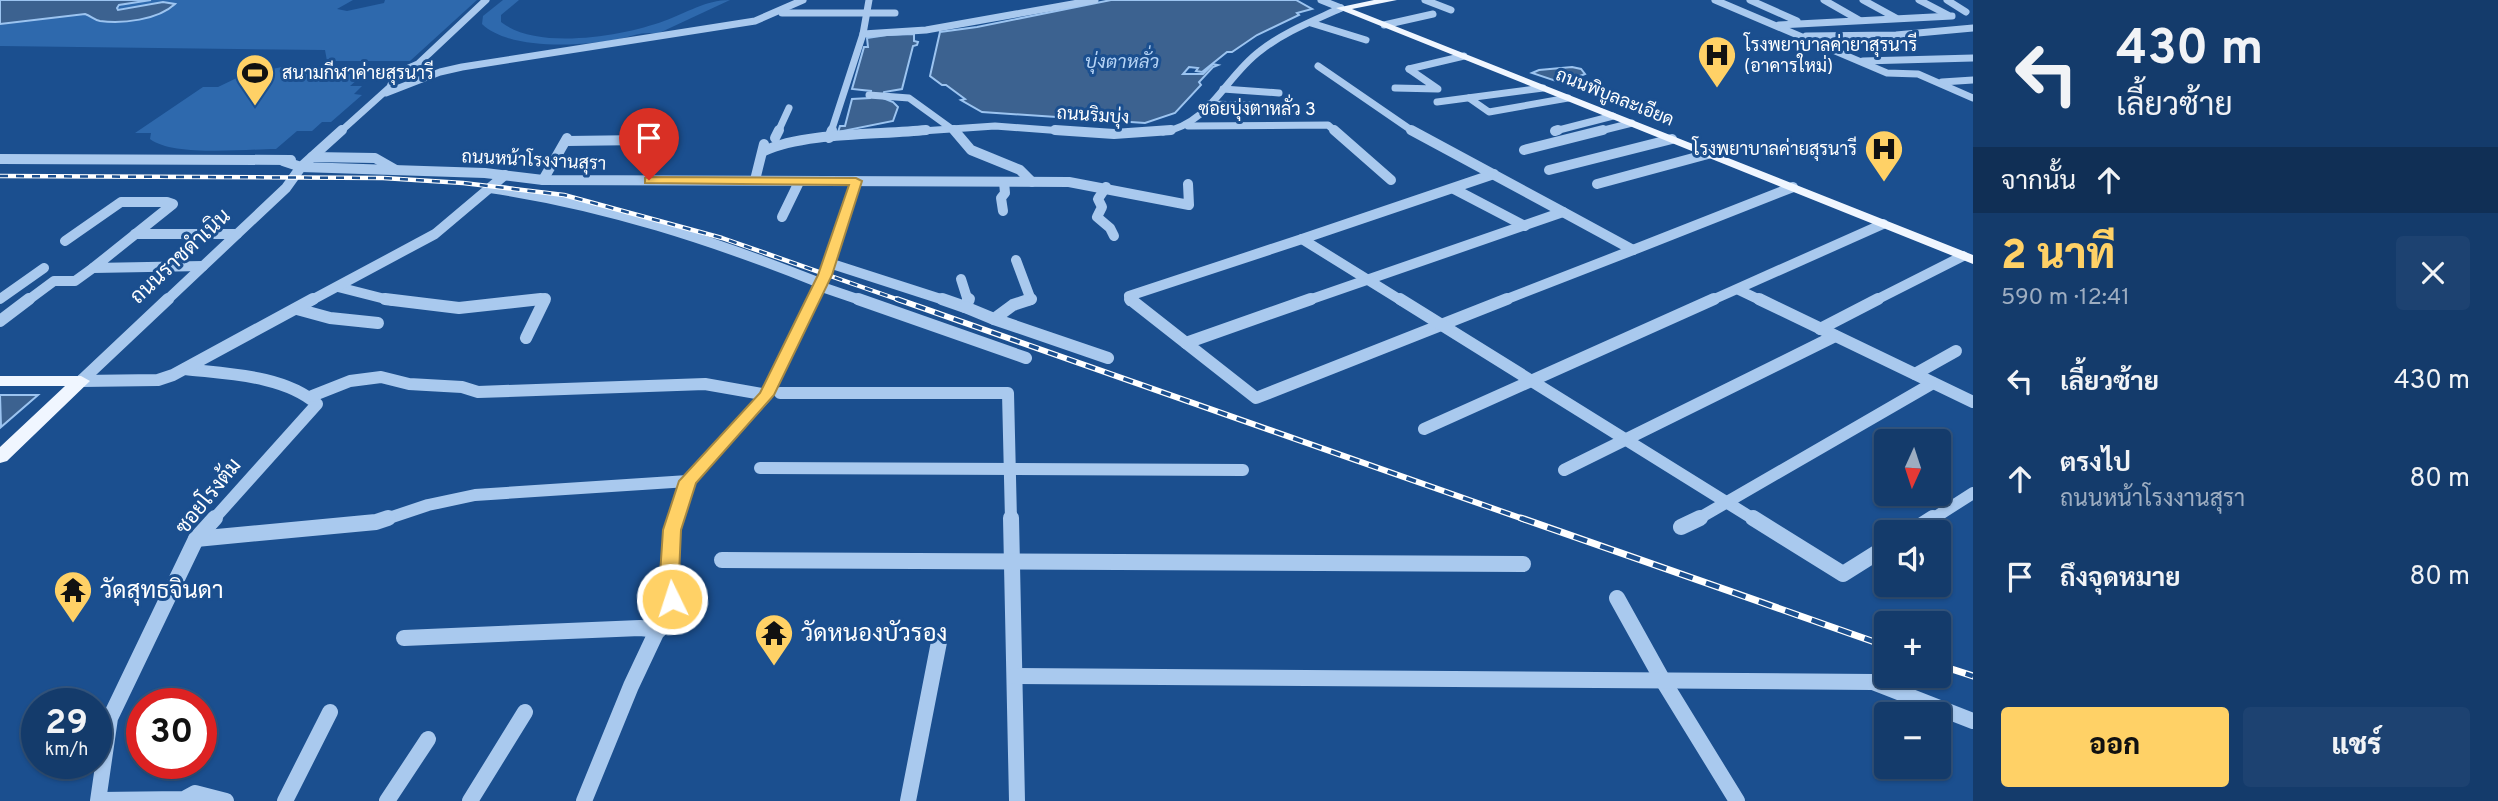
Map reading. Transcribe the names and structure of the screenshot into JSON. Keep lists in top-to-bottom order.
{
  "streets": {
    "main road": ["ถนนพิบูลละเอียด", "ถนนราชดำเนิน"],
    "street": [
      "ซอยบุ่งตาหลั่ว 3",
      "ถนนริมบุ่ง",
      "ถนนหน้าโรงงานสุรา",
      "ซอยโรงต้ม"
    ]
  },
  "crossings": [
    ["ซอยบุ่งตาหลั่ว 3", "ถนนริมบุ่ง"],
    ["ถนนหน้าโรงงานสุรา", "ถนนราชดำเนิน"]
  ],
  "water": ["บุ่งตาหลั่ว"],
  "places": {
    "hospital": ["โรงพยาบาลค่ายาสุรนารี (อาคารใหม่)", "โรงพยาบาลค่ายสุรนารี"],
    "sports": ["สนามกีฬาค่ายสุรนารี"],
    "temple": ["วัดสุทธจินดา", "วัดหนองบัวรอง"]
  },
  "north": "bottom",
  "page": {
    "turn": ["430 m", "เลี้ยวซ้าย"],
    "then": "จากนั้น",
    "heading": ["2 นาที", "590 m · 12:41"],
    "list": [
      {
        "name": "เลี้ยวซ้าย",
        "value": "430 m"
      },
      {
        "name": "ตรงไป",
        "note": "ถนนหน้าโรงงานสุรา",
        "value": "80 m"
      },
      {
        "name": "ถึงจุดหมาย",
        "value": "80 m"
      }
    ],
    "map_buttons": ["+", "−"],
    "speed": "29 km/h",
    "limit": "30",
    "buttons": ["ออก", "แชร์"]
  }
}
